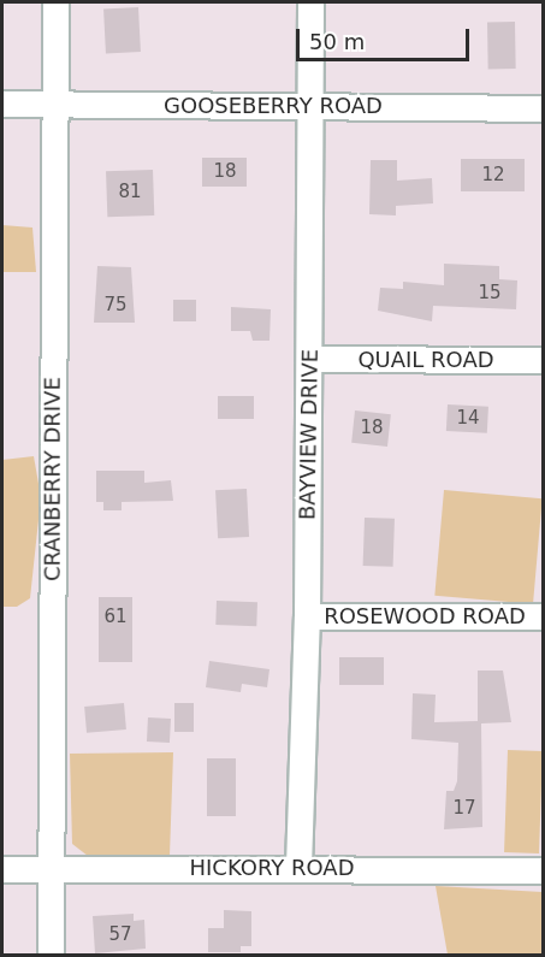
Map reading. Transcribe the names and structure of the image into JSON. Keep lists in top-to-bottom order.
{
  "streets": {
    "street": [
      "GOOSEBERRY ROAD",
      "QUAIL ROAD",
      "BAYVIEW DRIVE",
      "CRANBERRY DRIVE",
      "ROSEWOOD ROAD",
      "HICKORY ROAD"
    ]
  },
  "crossings": [
    ["GOOSEBERRY ROAD", "BAYVIEW DRIVE"],
    ["GOOSEBERRY ROAD", "CRANBERRY DRIVE"],
    ["QUAIL ROAD", "BAYVIEW DRIVE"],
    ["BAYVIEW DRIVE", "ROSEWOOD ROAD"],
    ["BAYVIEW DRIVE", "HICKORY ROAD"],
    ["CRANBERRY DRIVE", "HICKORY ROAD"]
  ],
  "house_numbers": [
    "18",
    "12",
    "81",
    "15",
    "75",
    "14",
    "18",
    "61",
    "17",
    "57"
  ],
  "scale_bar": "50 m"
}
